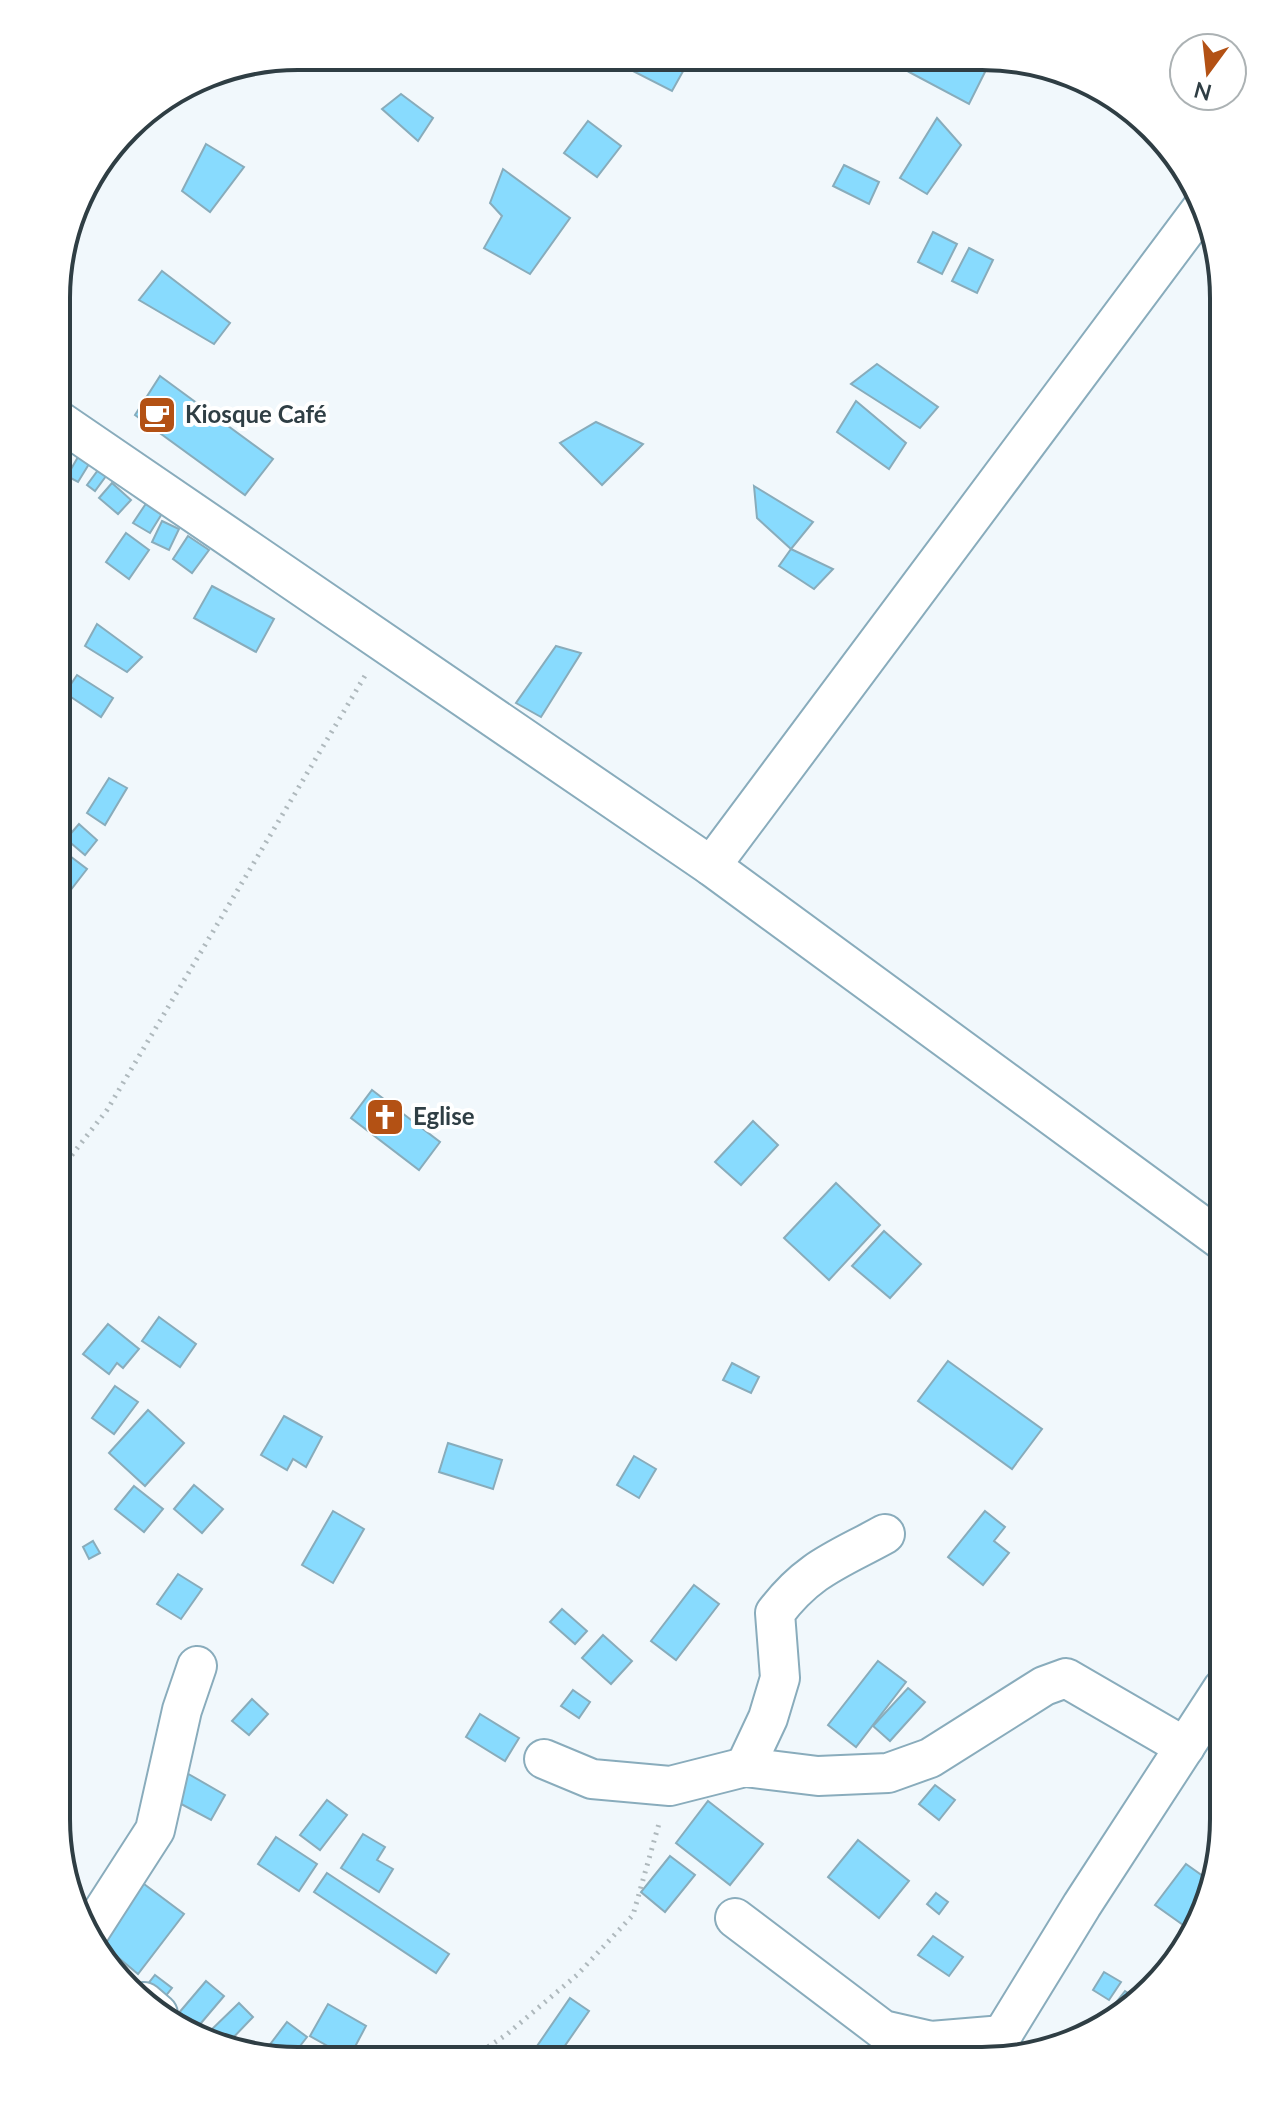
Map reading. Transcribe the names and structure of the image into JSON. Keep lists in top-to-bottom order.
{
  "places": {
    "cafe": ["Kiosque Café"],
    "church": ["Eglise"]
  },
  "north": "bottom"
}
